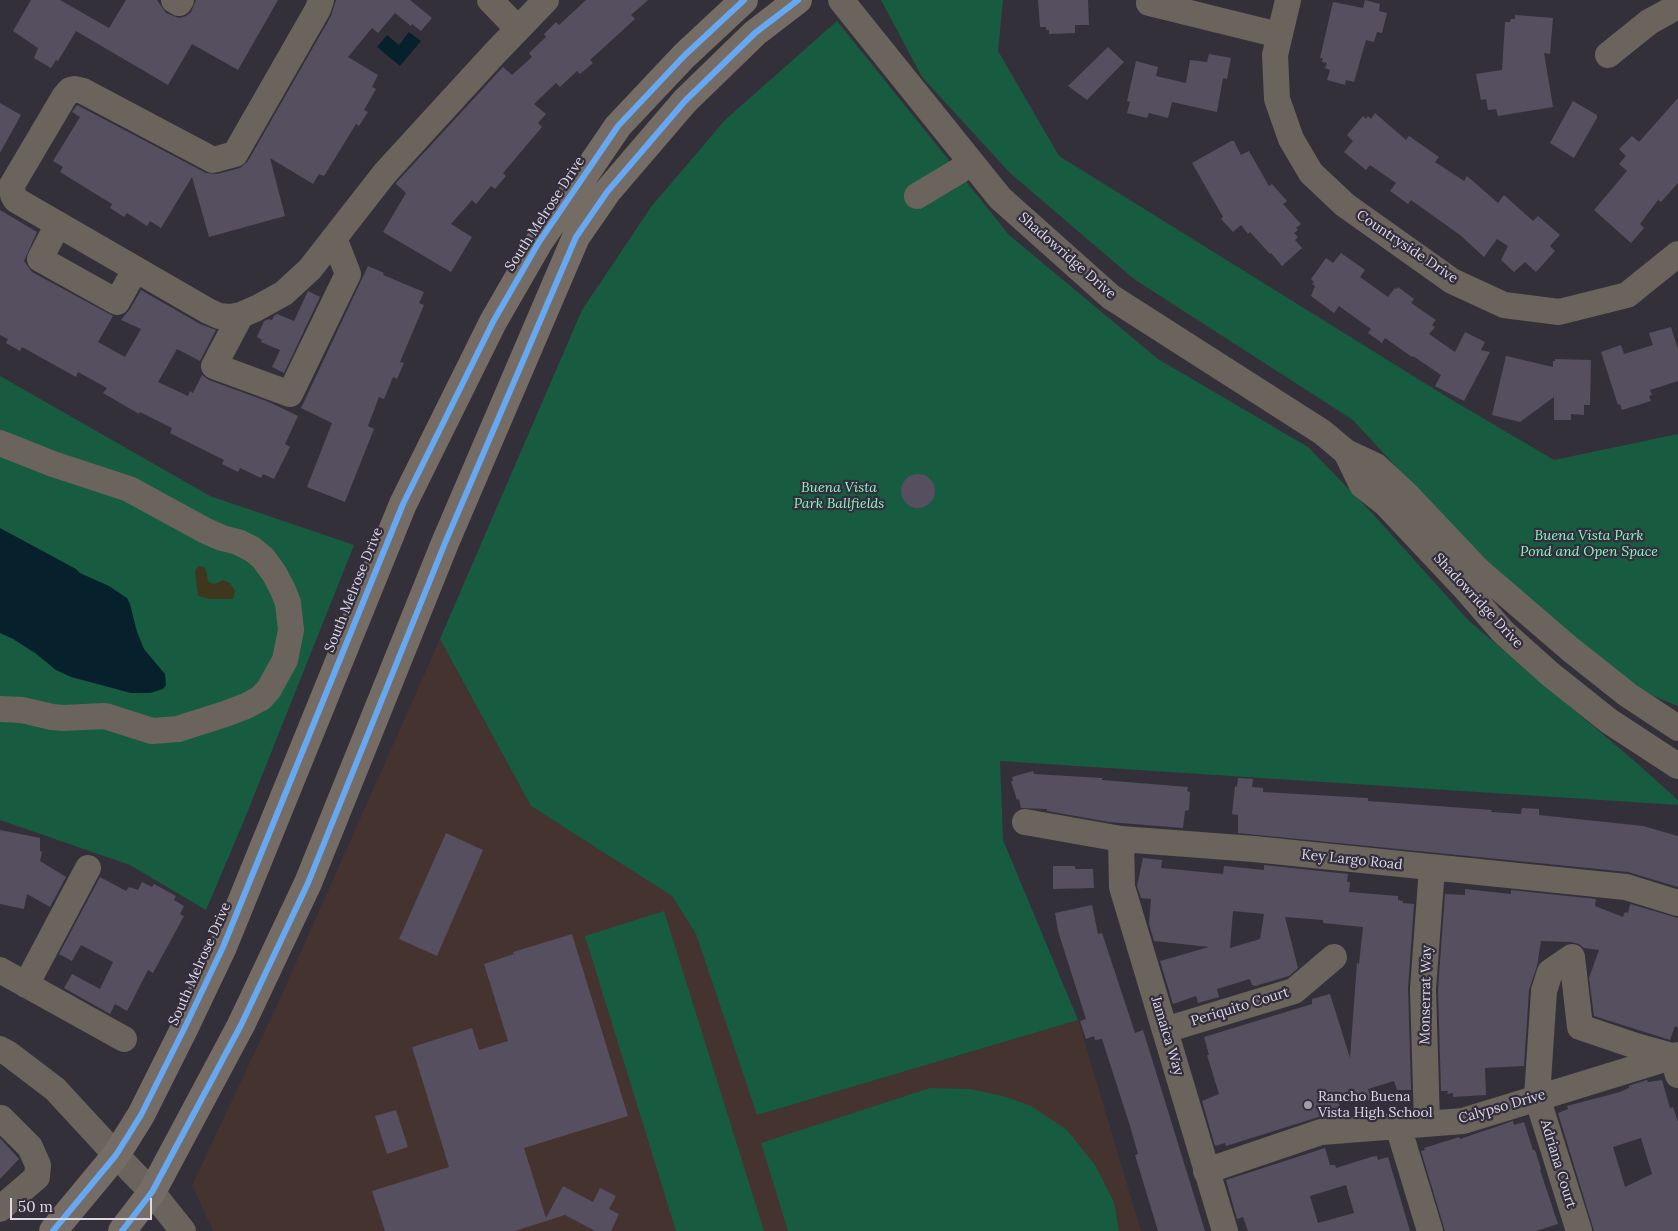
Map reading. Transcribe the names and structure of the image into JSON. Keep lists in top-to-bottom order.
{
  "streets": {
    "main road": ["South Melrose Drive"],
    "street": [
      "Countryside Drive",
      "Shadowridge Drive",
      "Key Largo Road",
      "Monserrat Way",
      "Periquito Court",
      "Jamaica Way",
      "Calypso Drive",
      "Adriana Court"
    ]
  },
  "crossings": [
    ["Key Largo Road", "Monserrat Way"],
    ["Key Largo Road", "Jamaica Way"],
    ["Monserrat Way", "Calypso Drive"],
    ["Periquito Court", "Jamaica Way"],
    ["Jamaica Way", "Calypso Drive"],
    ["Calypso Drive", "Adriana Court"]
  ],
  "parks": ["Buena Vista Park Ballfields", "Buena Vista Park Pond and Open Space"],
  "places": ["Rancho Buena Vista High School"],
  "scale_bar": "50 m"
}
